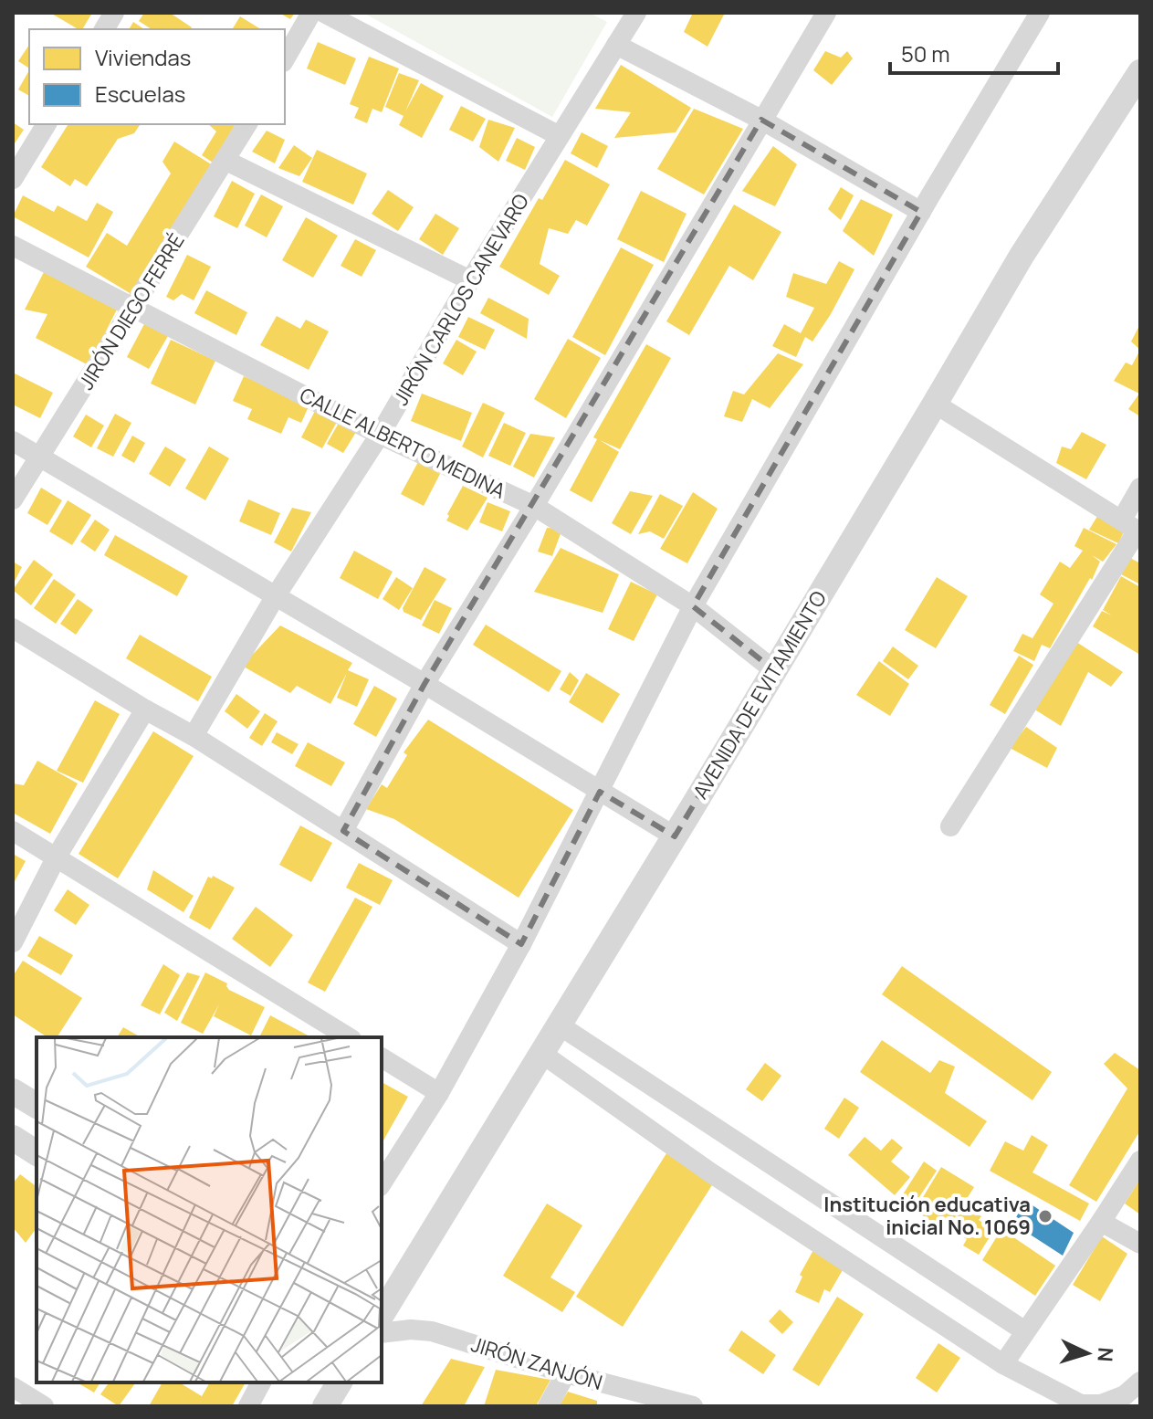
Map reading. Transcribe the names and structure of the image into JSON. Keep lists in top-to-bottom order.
{
  "streets": {
    "street": [
      "JIRÓN CARLOS CANEVARO",
      "JIRÓN DIEGO FERRÉ",
      "CALLE ALBERTO MEDINA",
      "AVENIDA DE EVITAMIENTO",
      "JIRÓN ZANJÓN"
    ]
  },
  "crossings": [
    ["JIRÓN CARLOS CANEVARO", "CALLE ALBERTO MEDINA"],
    ["JIRÓN DIEGO FERRÉ", "CALLE ALBERTO MEDINA"],
    ["CALLE ALBERTO MEDINA", "AVENIDA DE EVITAMIENTO"]
  ],
  "places": ["Institución educativa inicial No. 1069"],
  "legend": ["Viviendas", "Escuelas"],
  "scale_bar": "50 m",
  "north": "right"
}
